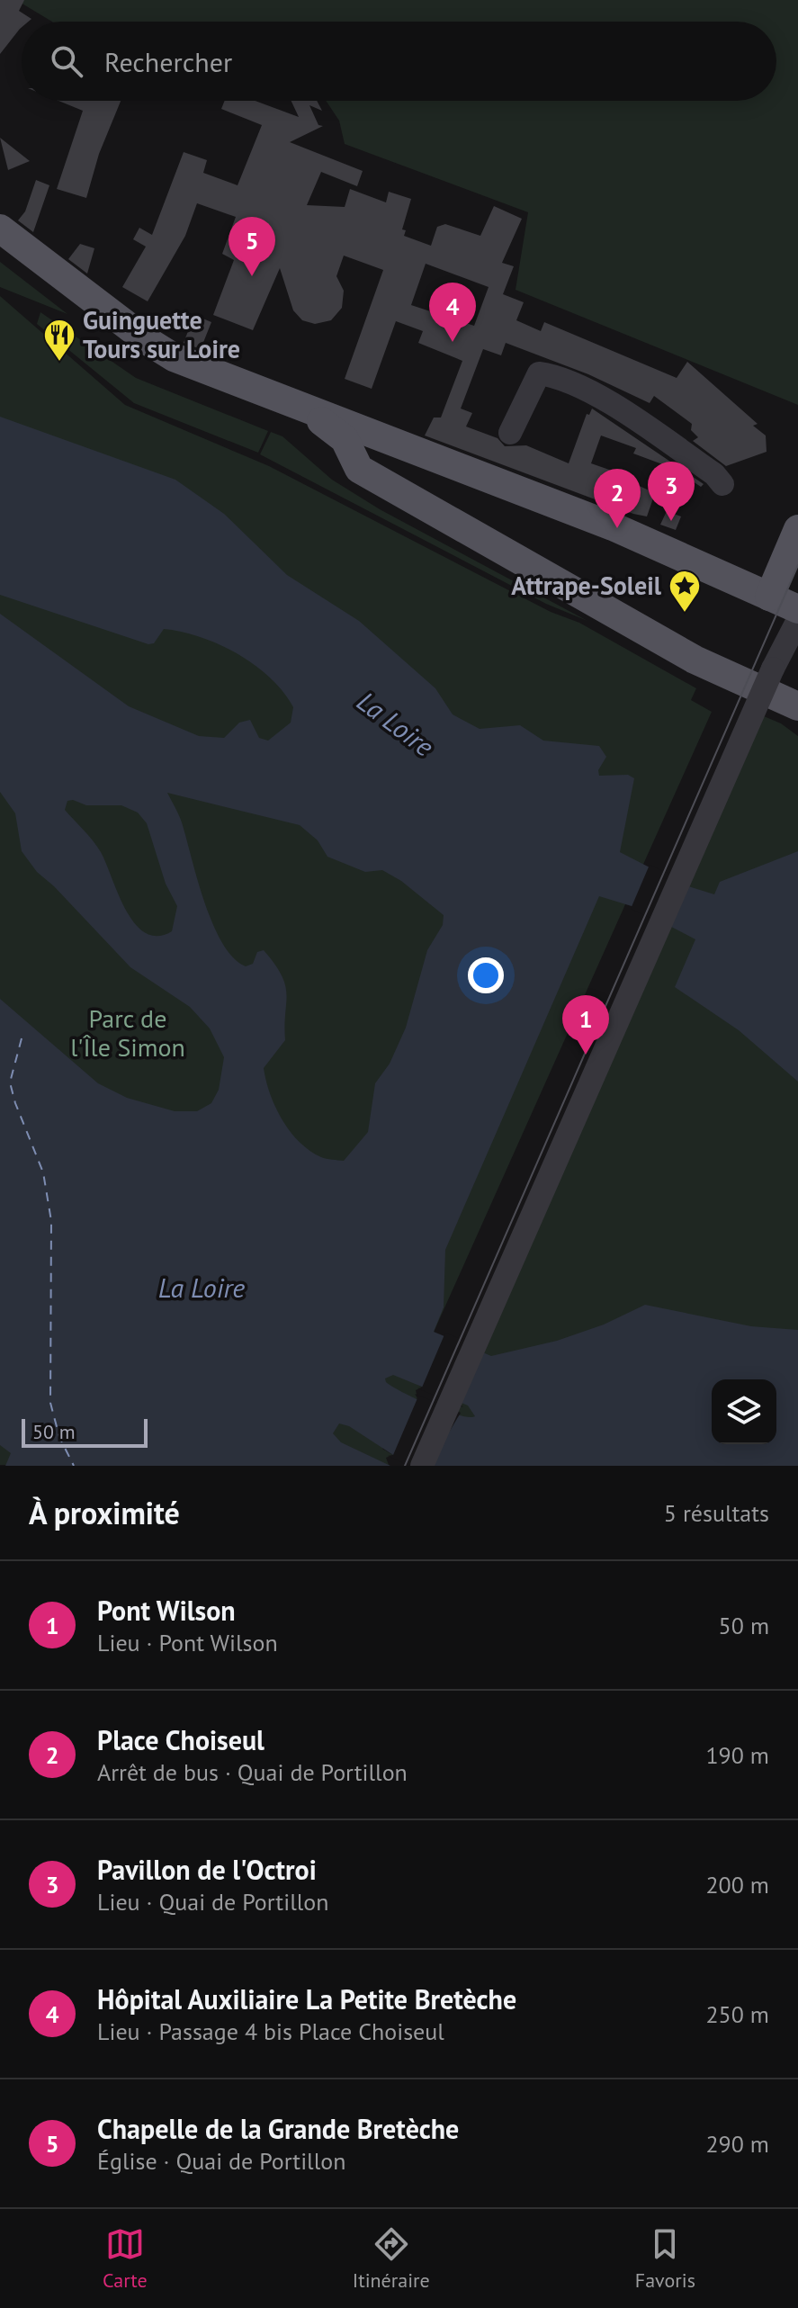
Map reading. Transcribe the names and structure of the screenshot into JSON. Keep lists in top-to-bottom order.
{
  "water": ["La Loire"],
  "parks": ["Parc de l'Île Simon"],
  "places": {
    "restaurant": ["Guinguette Tours sur Loire"],
    "place": ["Attrape-Soleil"]
  },
  "scale_bar": "50 m",
  "page": {
    "search": "Rechercher",
    "pins": [
      "5",
      "4",
      "3",
      "2",
      "1"
    ],
    "scale": "50 m",
    "heading": ["À proximité", "5 résultats"],
    "list": [
      {
        "mark": "1",
        "name": "Pont Wilson",
        "note": "Lieu · Pont Wilson",
        "value": "50 m"
      },
      {
        "mark": "2",
        "name": "Place Choiseul",
        "note": "Arrêt de bus · Quai de Portillon",
        "value": "190 m"
      },
      {
        "mark": "3",
        "name": "Pavillon de l'Octroi",
        "note": "Lieu · Quai de Portillon",
        "value": "200 m"
      },
      {
        "mark": "4",
        "name": "Hôpital Auxiliaire La Petite Bretèche",
        "note": "Lieu · Passage 4 bis Place Choiseul",
        "value": "250 m"
      },
      {
        "mark": "5",
        "name": "Chapelle de la Grande Bretèche",
        "note": "Église · Quai de Portillon",
        "value": "290 m"
      }
    ],
    "nav": ["Carte", "Itinéraire", "Favoris"]
  }
}
